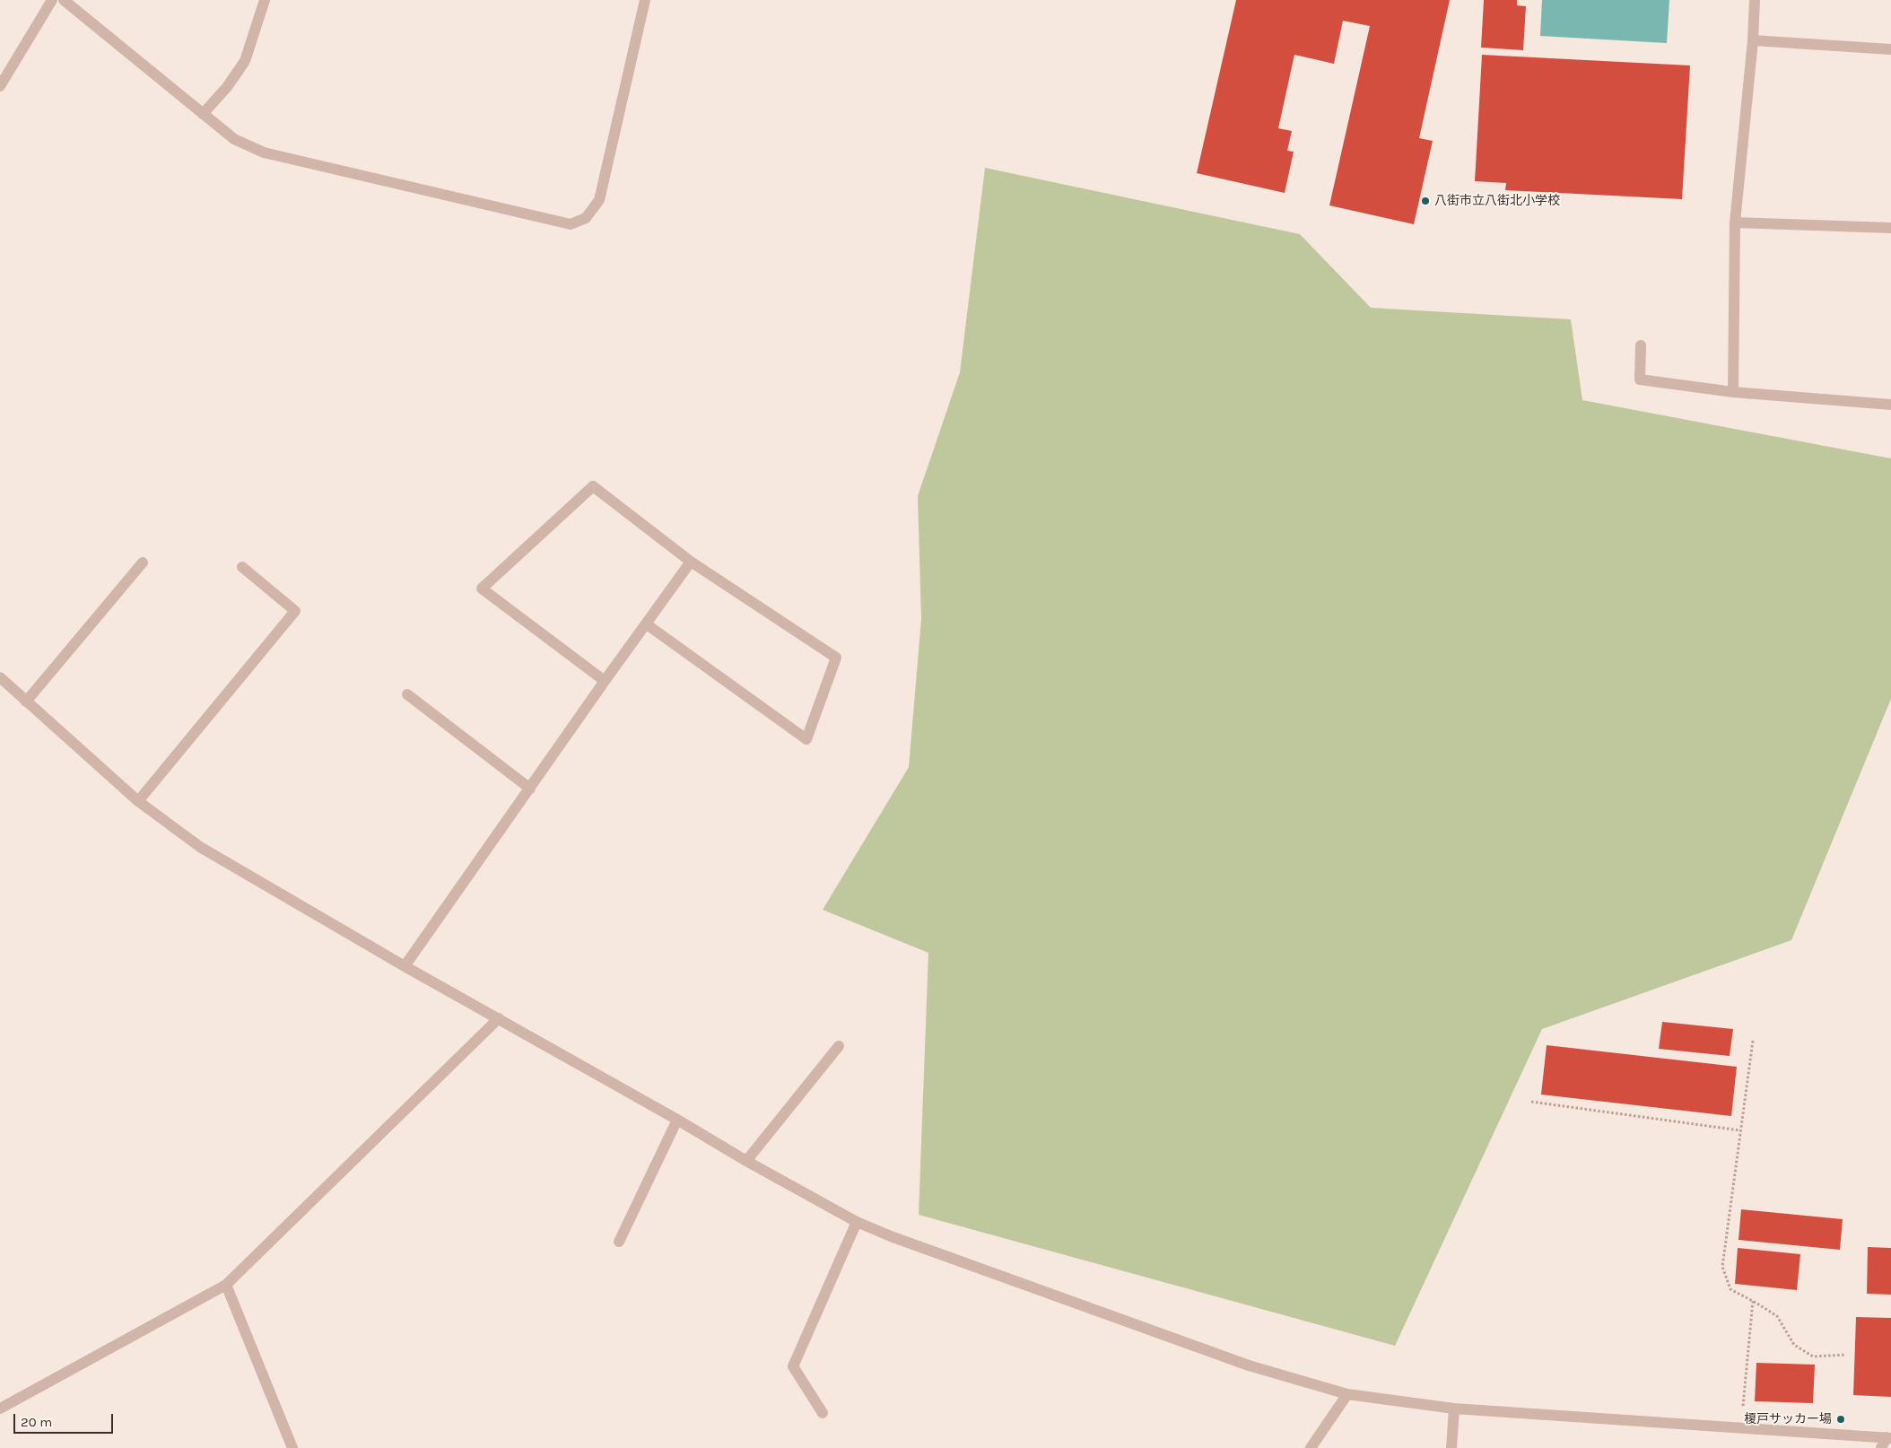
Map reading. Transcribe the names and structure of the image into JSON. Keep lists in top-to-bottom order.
{
  "places": ["八街市立八街北小学校", "榎戸サッカー場"],
  "scale_bar": "20 m"
}
